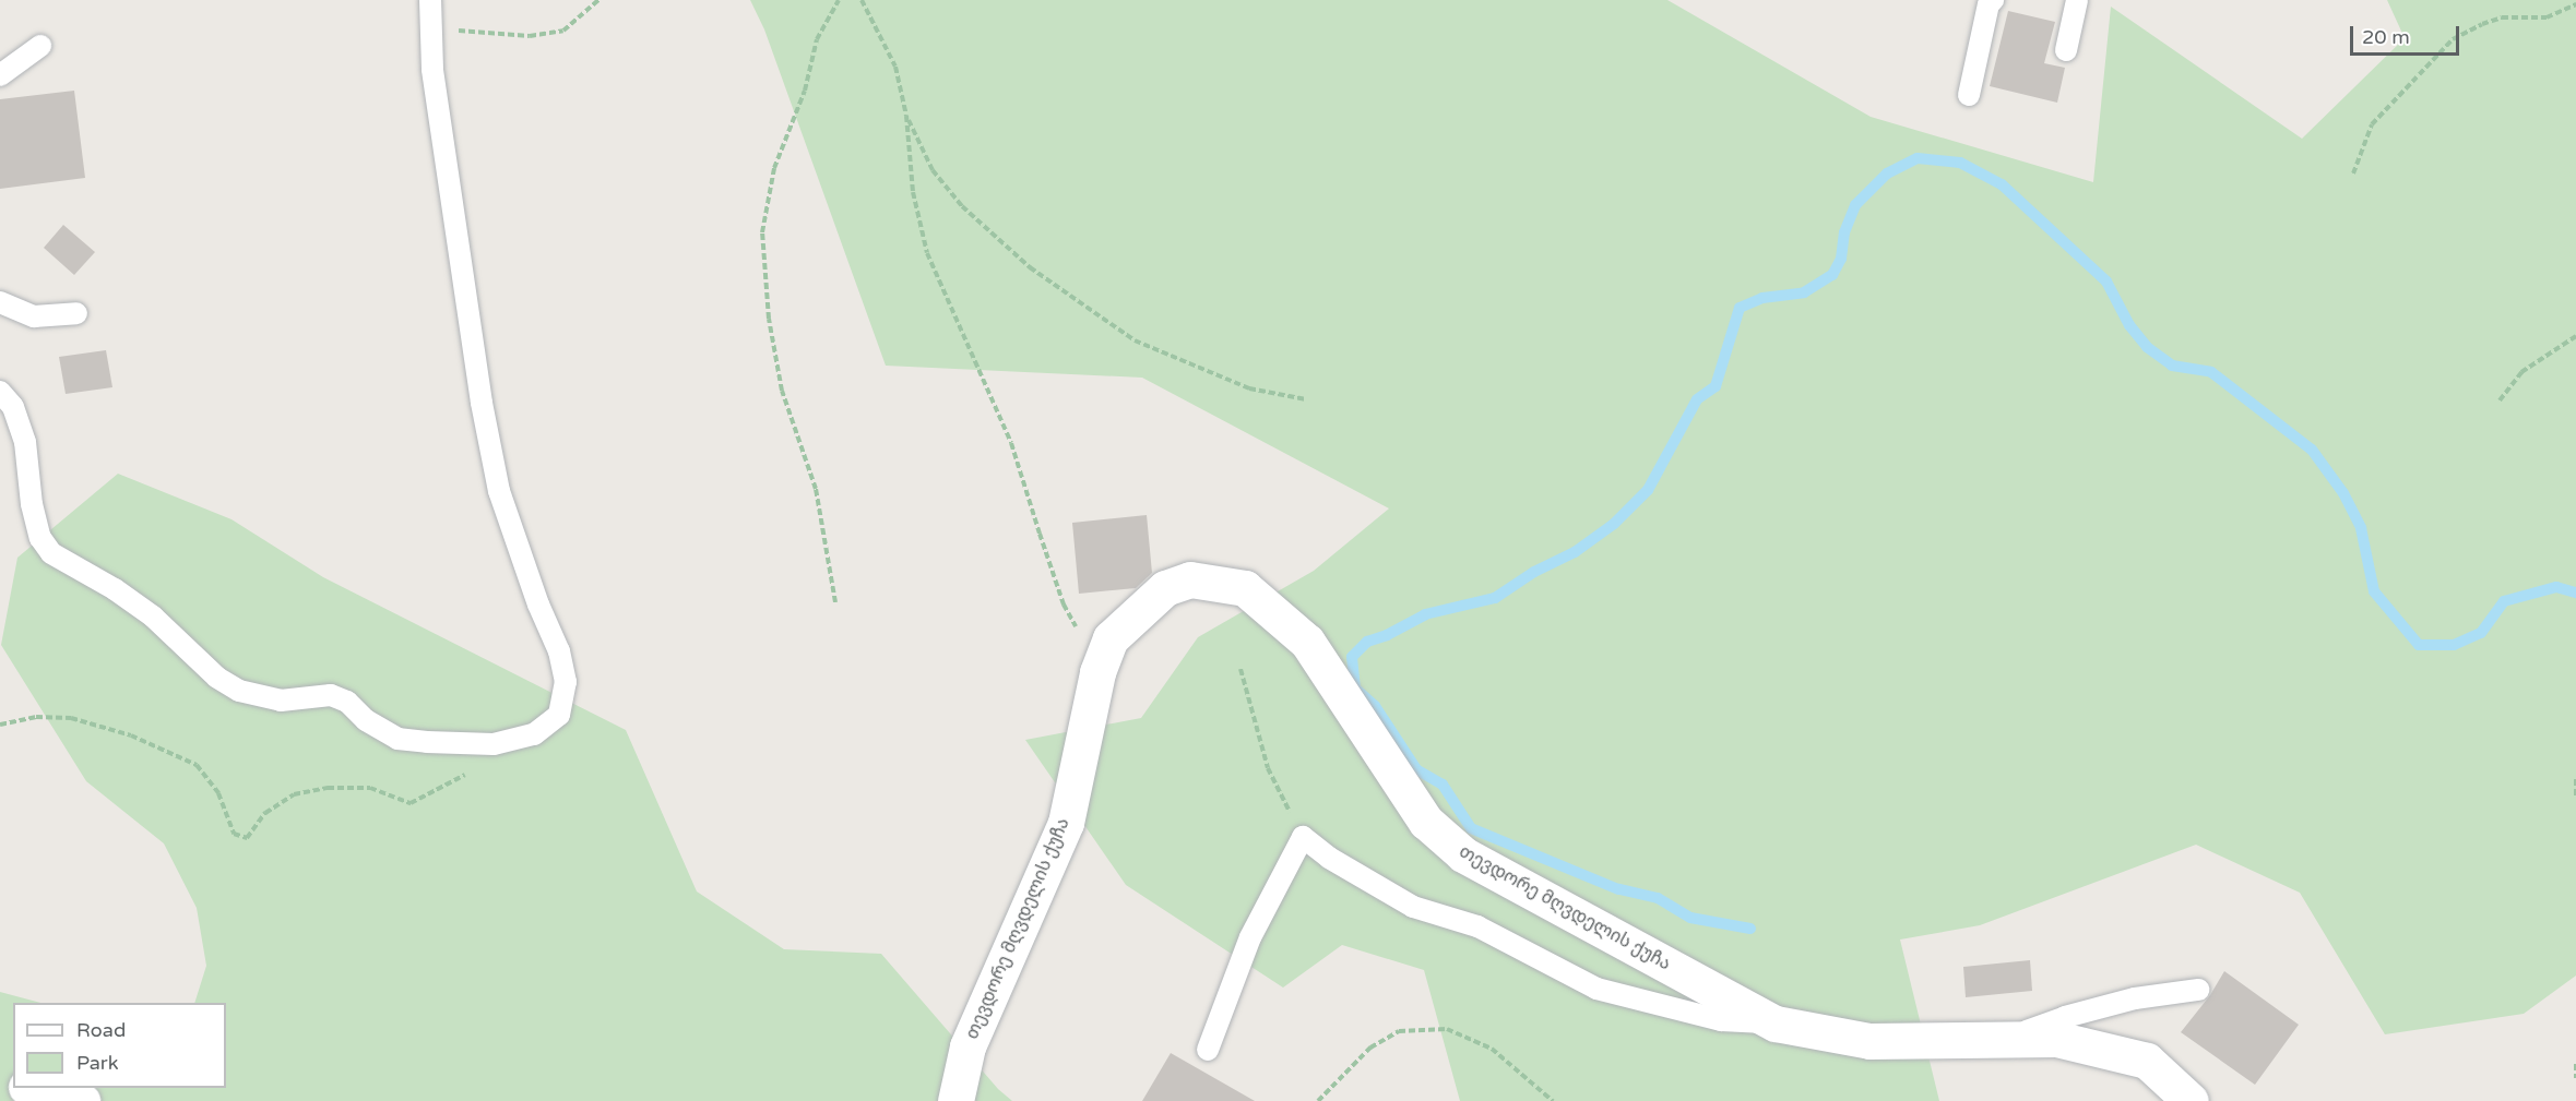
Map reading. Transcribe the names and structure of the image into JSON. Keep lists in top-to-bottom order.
{
  "streets": {
    "street": ["თევდორე მღვდელის ქუჩა"]
  },
  "legend": ["Road", "Park"],
  "scale_bar": "20 m"
}
